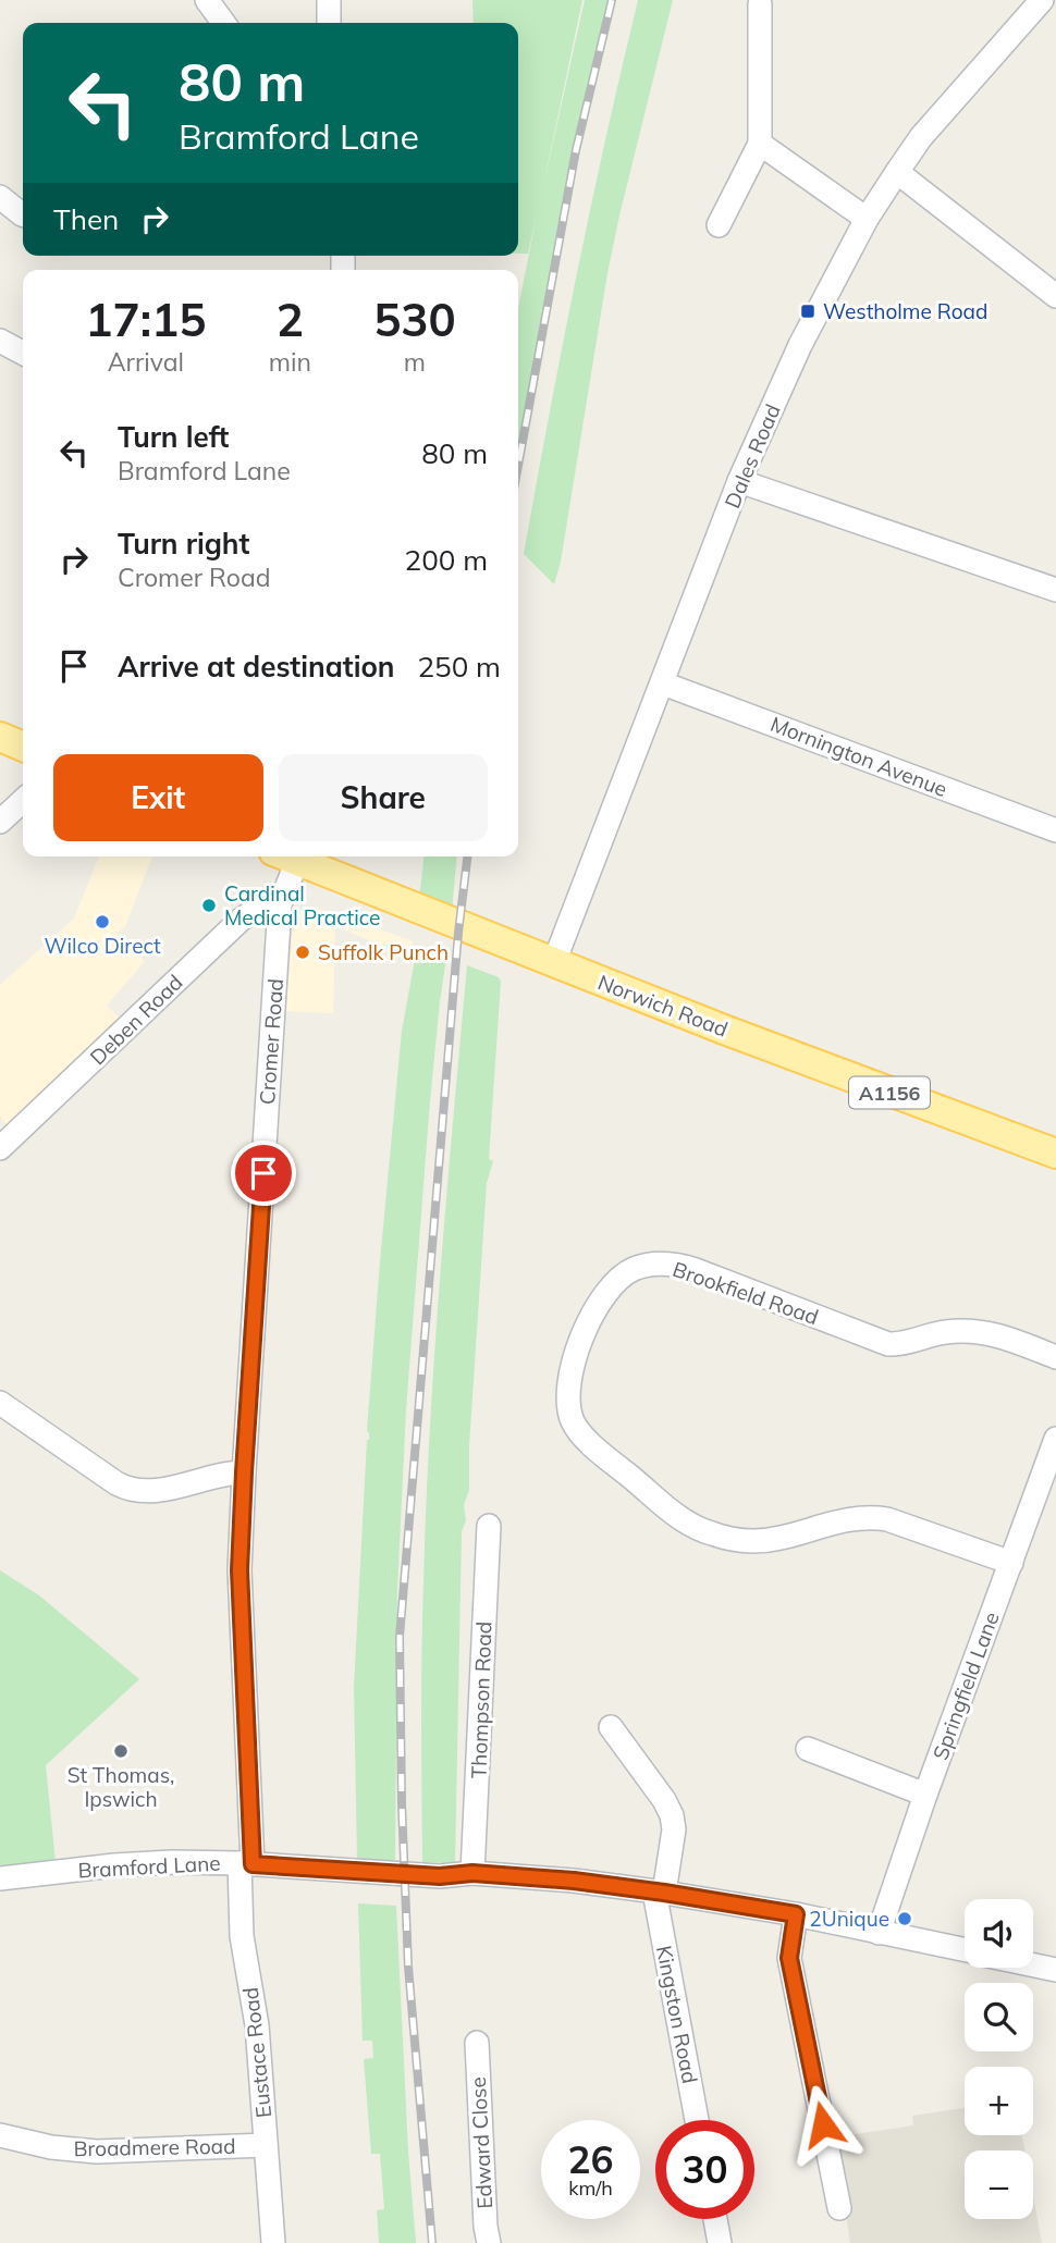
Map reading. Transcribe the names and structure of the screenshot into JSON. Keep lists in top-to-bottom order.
{
  "streets": {
    "main road": ["Norwich Road", "A1156"],
    "street": [
      "Dales Road",
      "Mornington Avenue",
      "Deben Road",
      "Cromer Road",
      "Brookfield Road",
      "Springfield Lane",
      "Thompson Road",
      "Bramford Lane",
      "Kingston Road",
      "Eustace Road",
      "Edward Close",
      "Broadmere Road"
    ]
  },
  "crossings": [
    ["Dales Road", "Mornington Avenue"],
    ["Dales Road", "Norwich Road"],
    ["Norwich Road", "Cromer Road"],
    ["Deben Road", "Cromer Road"],
    ["Cromer Road", "Bramford Lane"],
    ["Cromer Road", "Eustace Road"],
    ["Brookfield Road", "Springfield Lane"],
    ["Springfield Lane", "Bramford Lane"],
    ["Thompson Road", "Bramford Lane"],
    ["Bramford Lane", "Kingston Road"],
    ["Bramford Lane", "Eustace Road"],
    ["Eustace Road", "Broadmere Road"]
  ],
  "places": {
    "transit": ["Westholme Road"],
    "other": [
      "Cardinal Medical Practice",
      "Wilco Direct",
      "Suffolk Punch",
      "St Thomas, Ipswich",
      "2Unique"
    ]
  },
  "page": {
    "turn": ["80 m", "Bramford Lane"],
    "then": "Then",
    "eta": [
      "17:15",
      "Arrival",
      "2",
      "min",
      "530",
      "m"
    ],
    "list": [
      {
        "name": "Turn left",
        "note": "Bramford Lane",
        "value": "80 m"
      },
      {
        "name": "Turn right",
        "note": "Cromer Road",
        "value": "200 m"
      },
      {
        "name": "Arrive at destination",
        "value": "250 m"
      }
    ],
    "buttons": ["Exit", "Share"],
    "map_buttons": ["+", "−"],
    "speed": "26 km/h",
    "limit": "30"
  }
}
